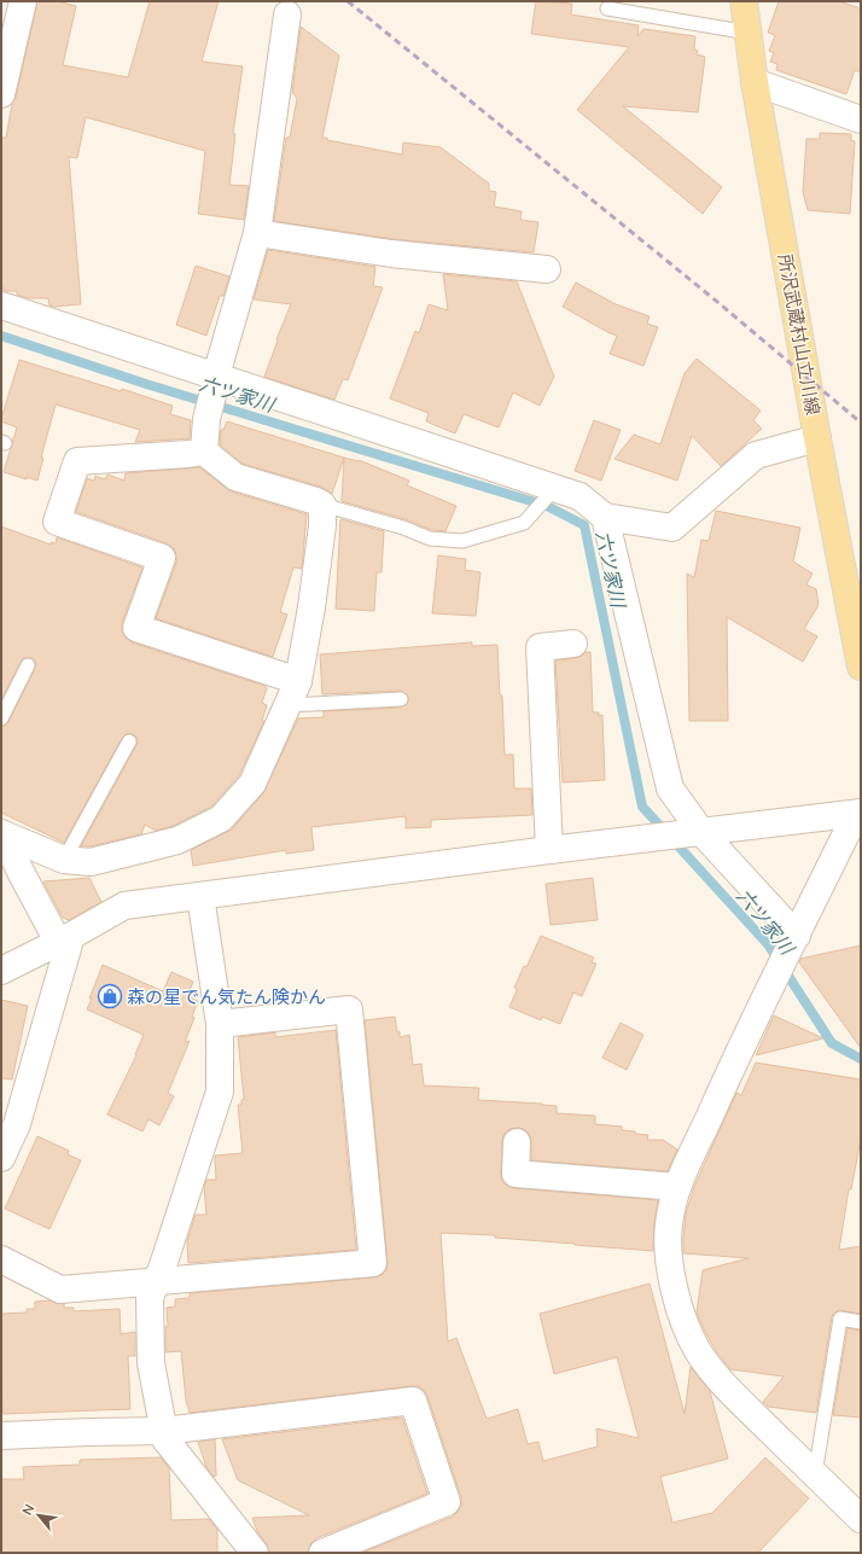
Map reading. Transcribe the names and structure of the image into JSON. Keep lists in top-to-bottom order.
{
  "streets": {
    "main road": ["所沢武蔵村山立川線"]
  },
  "water": ["六ツ家川"],
  "places": {
    "shop": ["森の星でん気たん険かん"]
  },
  "north": "top left"
}
